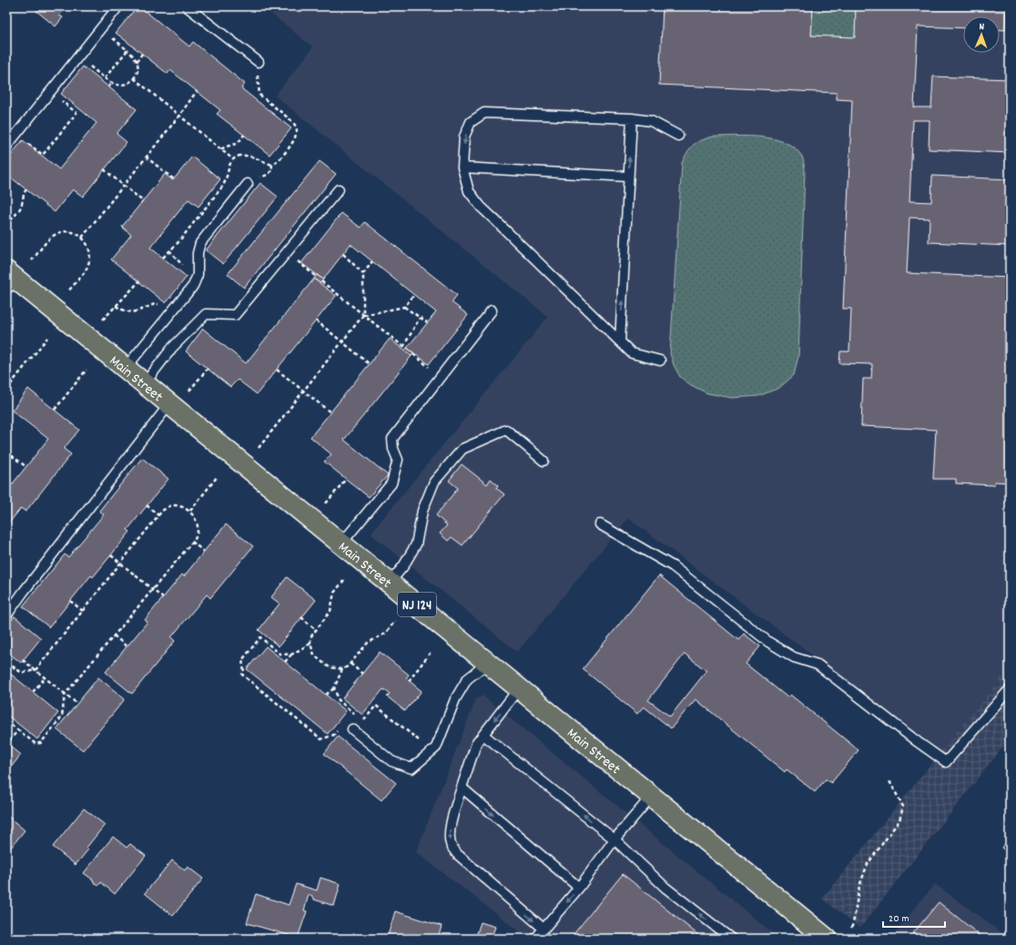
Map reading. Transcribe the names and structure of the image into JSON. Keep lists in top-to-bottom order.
{
  "streets": {
    "main road": ["Main Street", "NJ 124"]
  },
  "scale_bar": "20 m",
  "north": "top"
}
